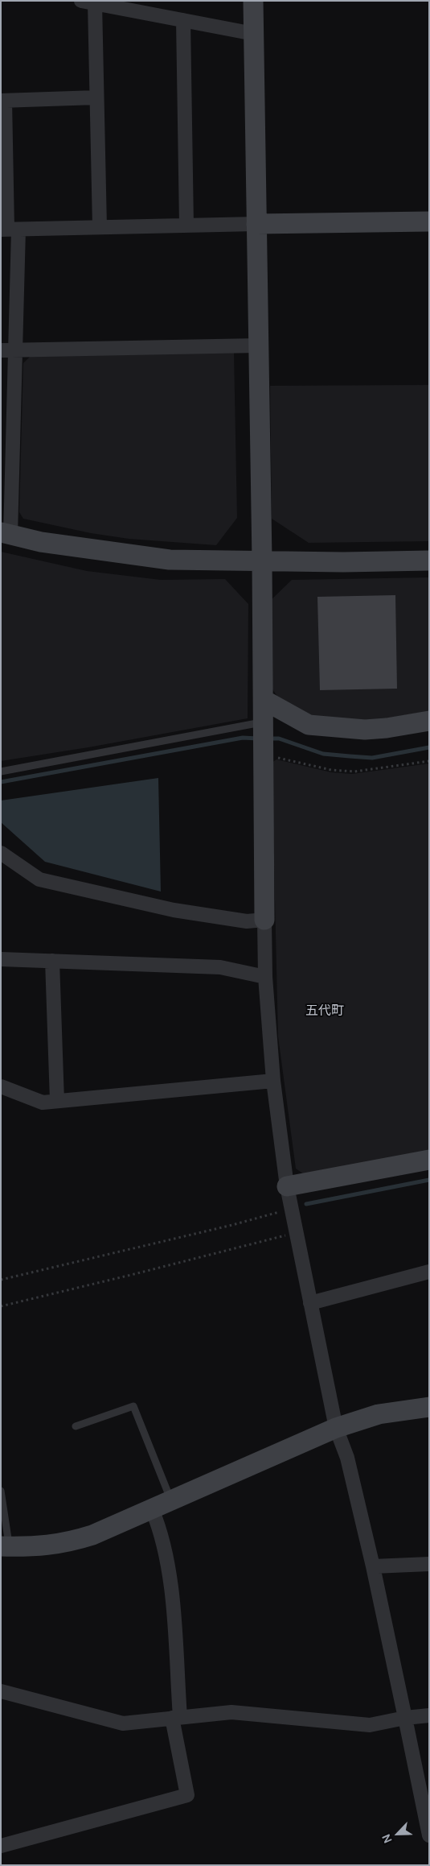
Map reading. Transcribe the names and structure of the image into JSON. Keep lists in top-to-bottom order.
{
  "districts": ["五代町"],
  "north": "bottom left"
}
